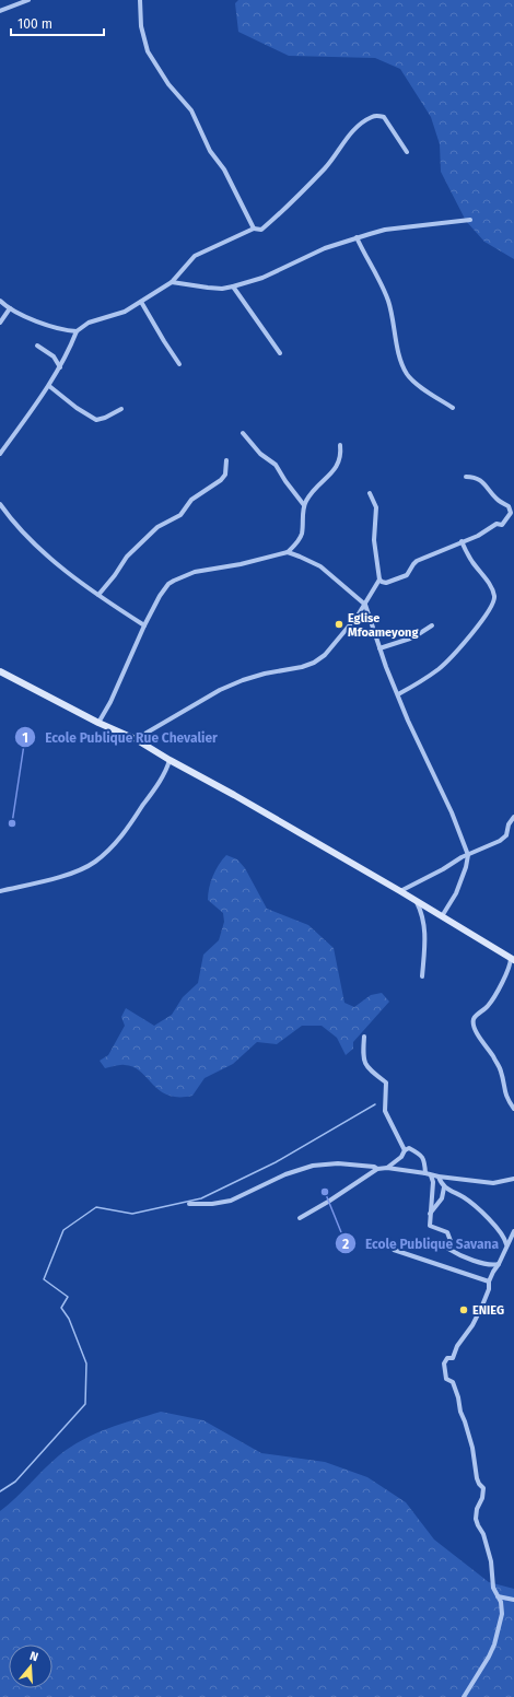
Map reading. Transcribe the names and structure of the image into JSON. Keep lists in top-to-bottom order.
{
  "places": [
    "Eglise Mfoameyong",
    "Ecole Publique Rue Chevalier",
    "Ecole Publique Savana",
    "ENIEG"
  ],
  "scale_bar": "100 m",
  "north": "top"
}
